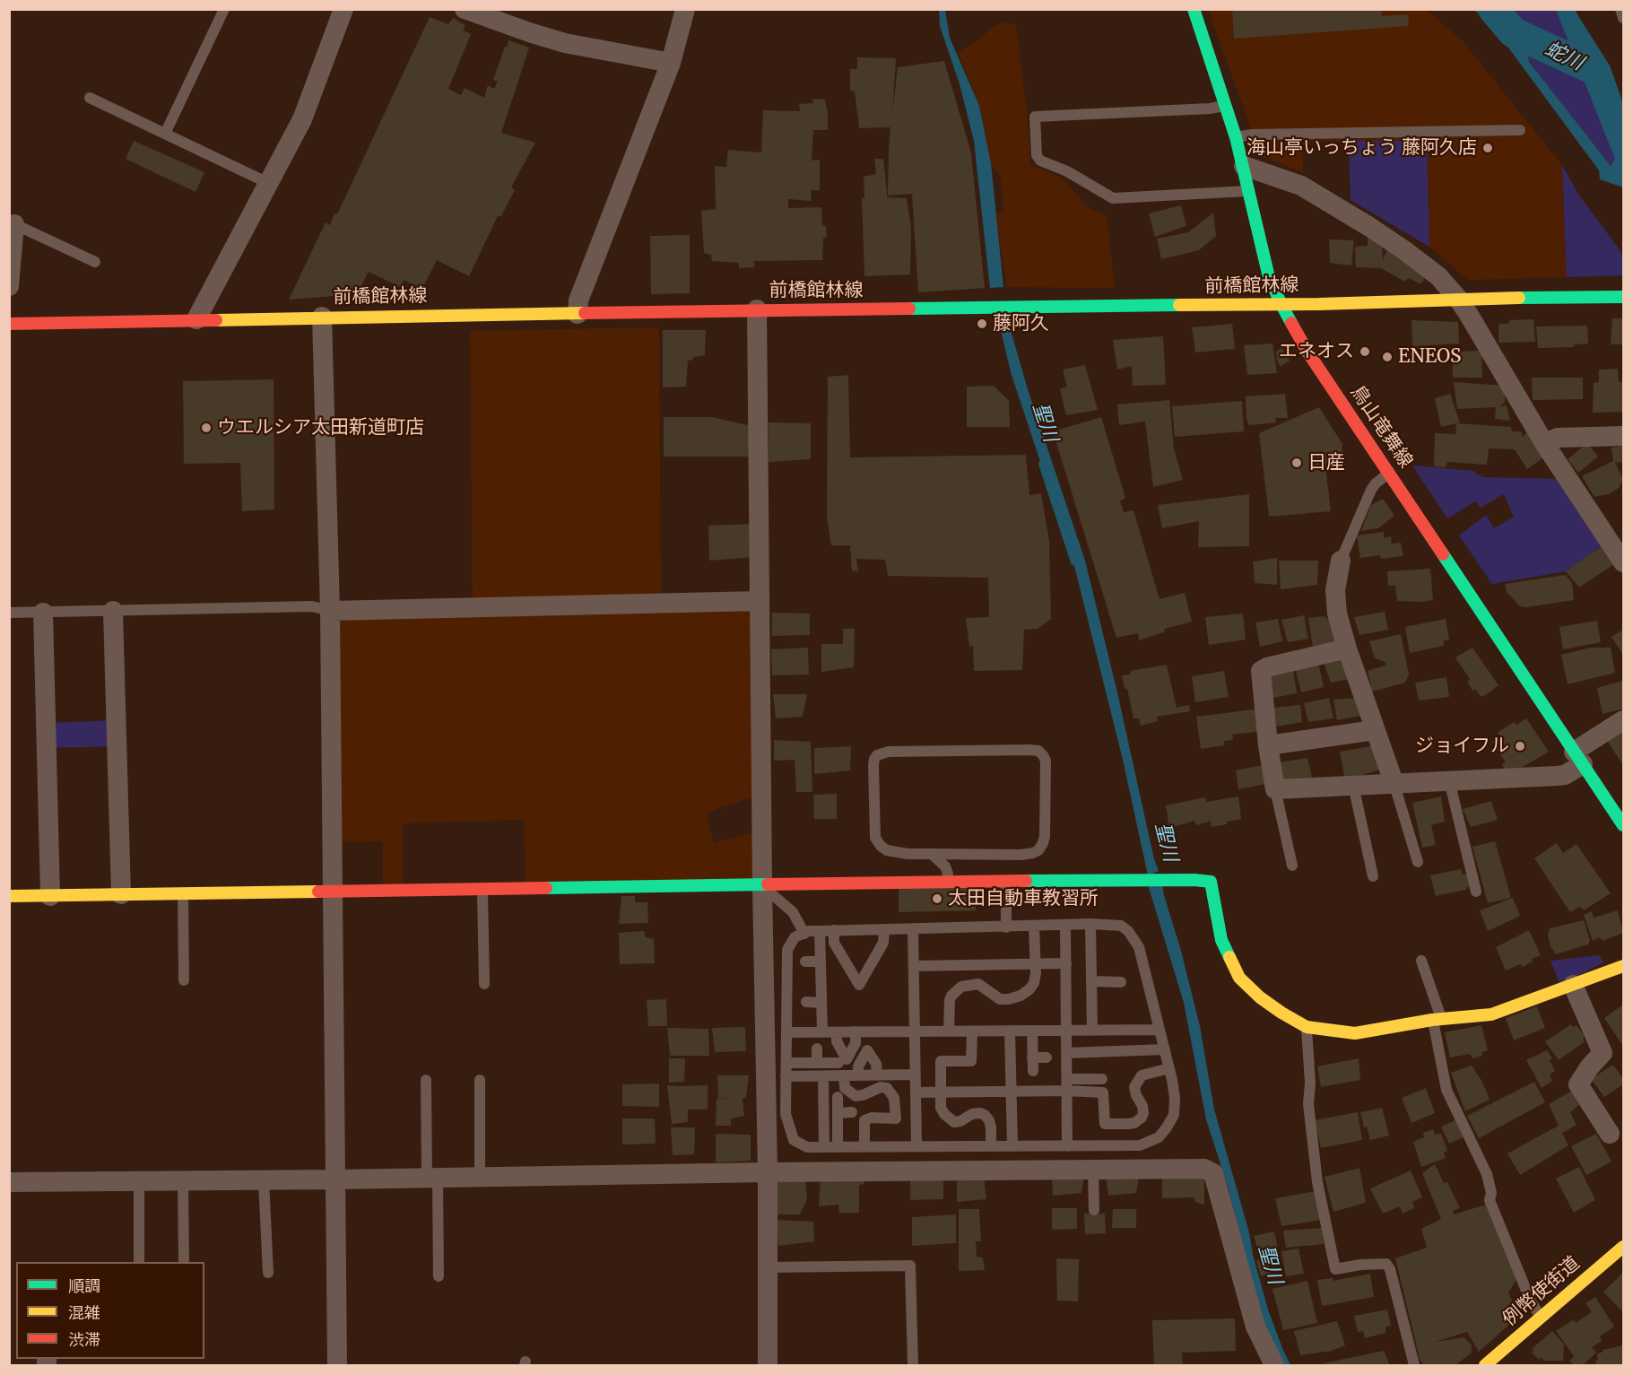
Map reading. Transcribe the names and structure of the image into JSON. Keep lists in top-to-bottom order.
{
  "streets": {
    "main road": ["前橋館林線", "鳥山竜舞線", "例幣使街道"]
  },
  "crossings": [
    ["前橋館林線", "鳥山竜舞線"]
  ],
  "water": ["蛇川", "聖川"],
  "places": [
    "海山亭いっちょう 藤阿久店",
    "藤阿久",
    "エネオス",
    "ENEOS",
    "ウエルシア太田新道町店",
    "日産",
    "ジョイフル",
    "太田自動車教習所"
  ],
  "legend": ["順調", "混雑", "渋滞"]
}
